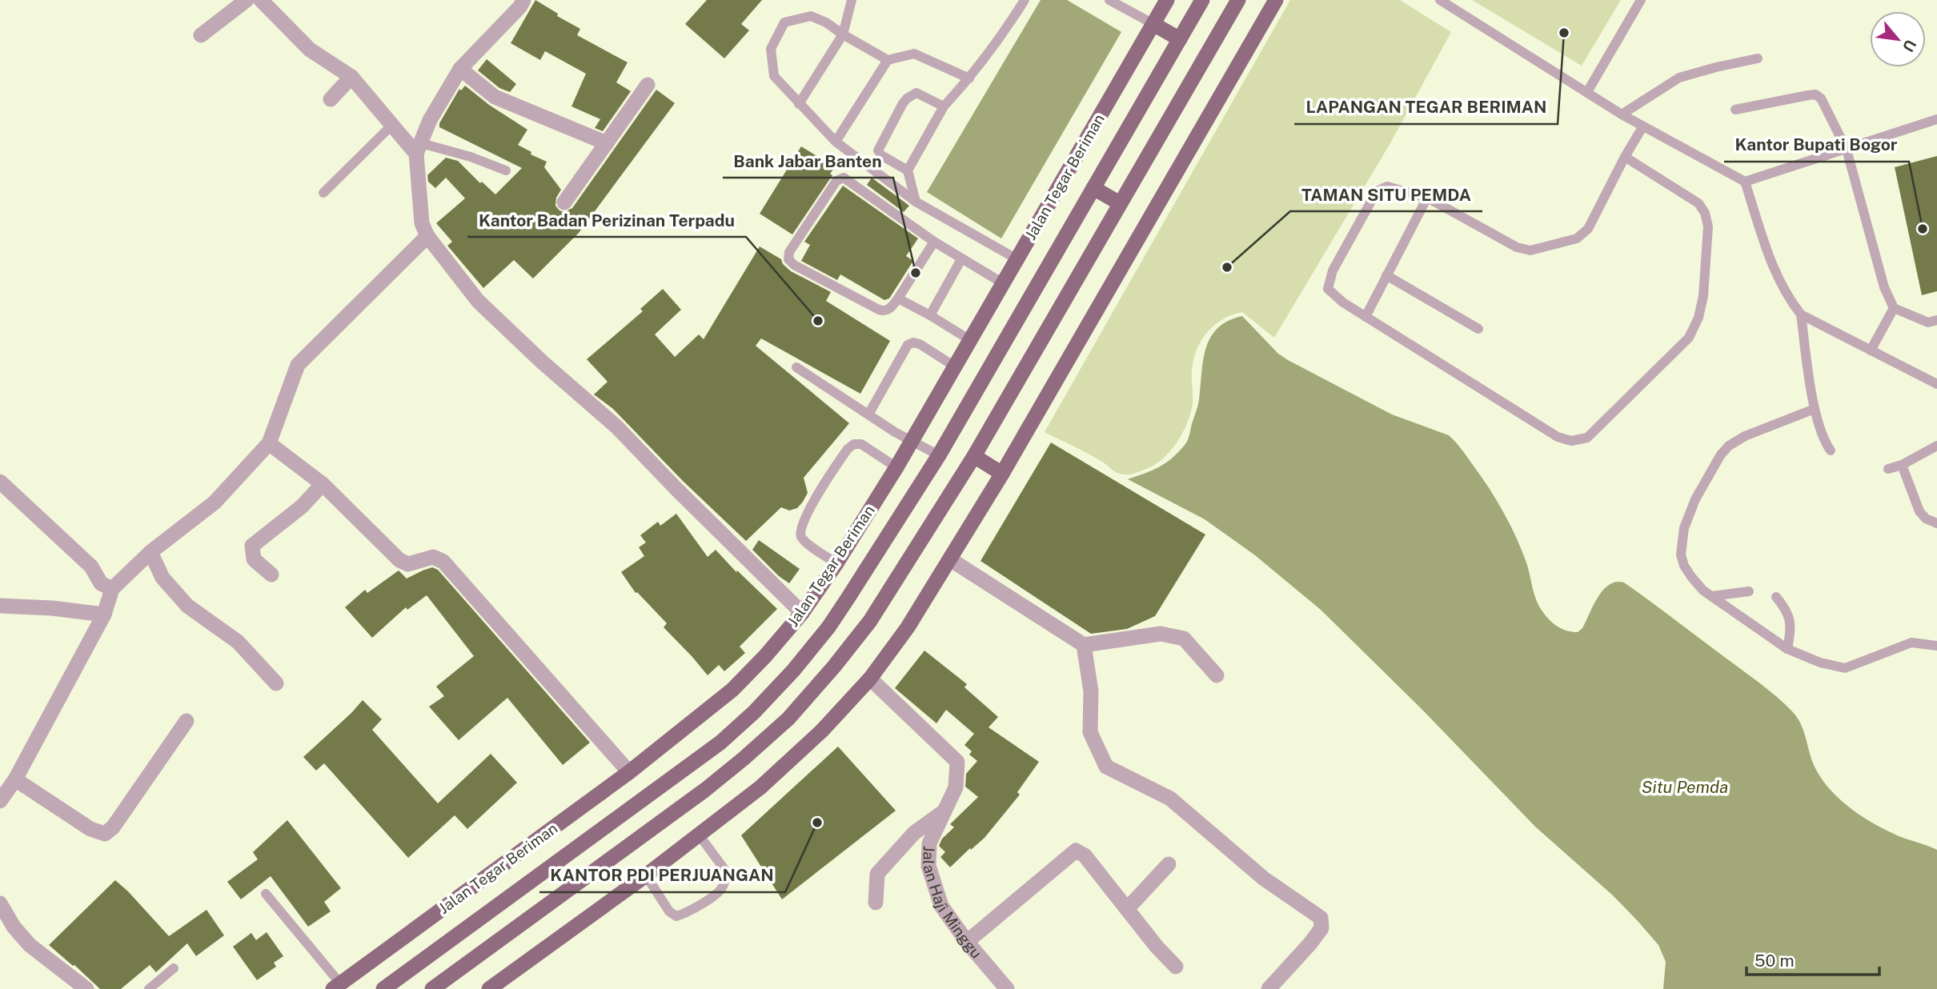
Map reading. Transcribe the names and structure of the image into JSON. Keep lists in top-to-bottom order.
{
  "streets": {
    "main road": ["Jalan Tegar Beriman"],
    "street": ["Jalan Haji Minggu"]
  },
  "water": ["Situ Pemda"],
  "places": [
    "LAPANGAN TEGAR BERIMAN",
    "Kantor Bupati Bogor",
    "TAMAN SITU PEMDA",
    "Bank Jabar Banten",
    "Kantor Badan Perizinan Terpadu",
    "KANTOR PDI PERJUANGAN"
  ],
  "scale_bar": "50 m",
  "north": "bottom right"
}
